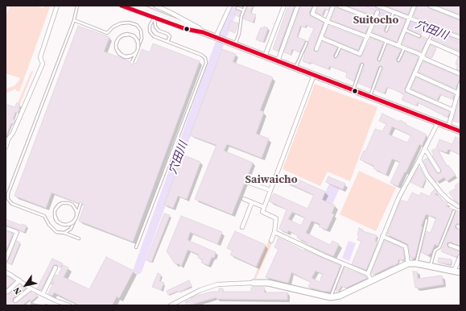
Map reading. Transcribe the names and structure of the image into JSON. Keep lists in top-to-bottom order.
{
  "districts": ["Suitocho", "Saiwaicho"],
  "water": ["穴田川"],
  "north": "bottom left"
}
